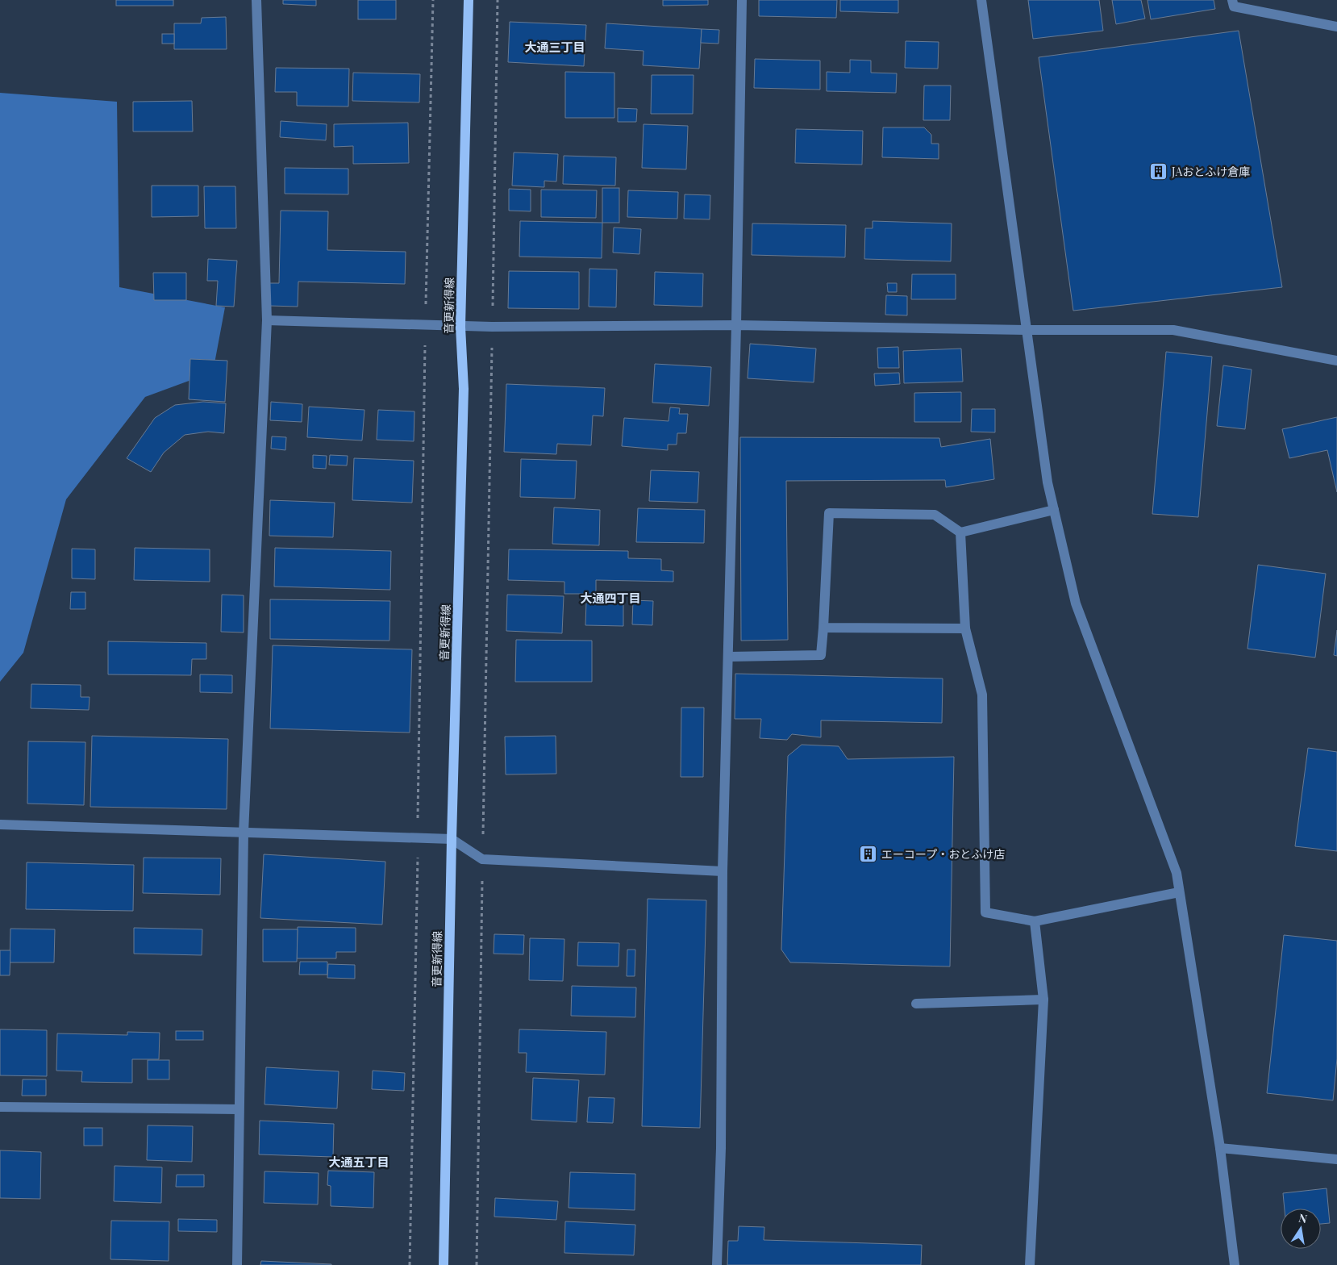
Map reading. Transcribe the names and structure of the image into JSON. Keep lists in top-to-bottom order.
{
  "streets": {
    "main road": ["音更新得線"]
  },
  "districts": ["大通三丁目", "大通四丁目", "大通五丁目"],
  "places": {
    "building": ["JAおとふけ倉庫", "エーコープ・おとふけ店"]
  },
  "north": "top"
}
